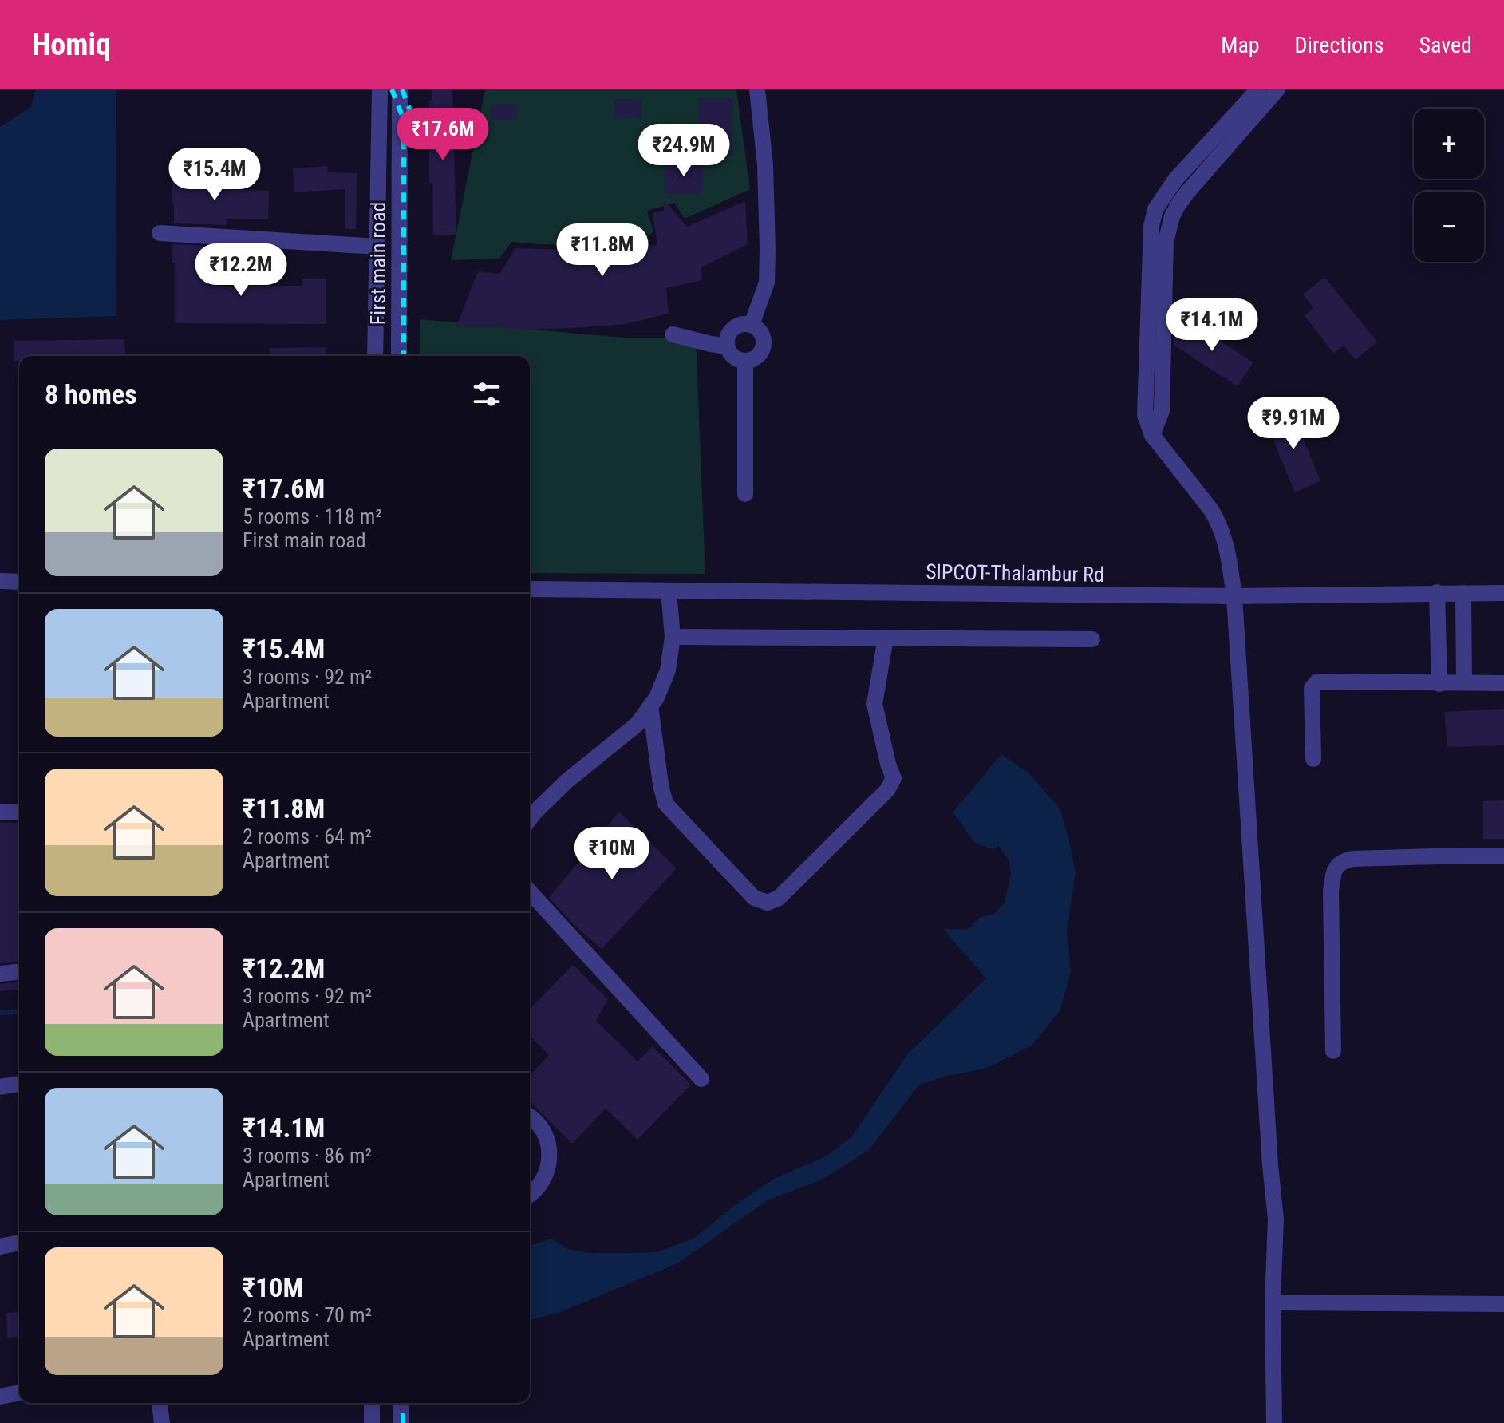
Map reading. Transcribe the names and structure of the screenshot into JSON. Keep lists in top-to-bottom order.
{
  "streets": {
    "street": ["First main road", "SIPCOT-Thalambur Rd"]
  },
  "page": {
    "header": "Homiq",
    "nav": ["Map", "Directions", "Saved"],
    "price": [
      "₹17.6M",
      "₹24.9M",
      "₹15.4M",
      "₹11.8M",
      "₹12.2M",
      "₹14.1M",
      "₹9.91M",
      "₹10M"
    ],
    "map_buttons": ["+", "−"],
    "heading": "8 homes",
    "list": [
      {
        "name": "₹17.6M",
        "note": "5 rooms · 118 m² · First main road"
      },
      {
        "name": "₹15.4M",
        "note": "3 rooms · 92 m² · Apartment"
      },
      {
        "name": "₹11.8M",
        "note": "2 rooms · 64 m² · Apartment"
      },
      {
        "name": "₹12.2M",
        "note": "3 rooms · 92 m² · Apartment"
      },
      {
        "name": "₹14.1M",
        "note": "3 rooms · 86 m² · Apartment"
      },
      {
        "name": "₹10M",
        "note": "2 rooms · 70 m² · Apartment"
      }
    ]
  }
}
